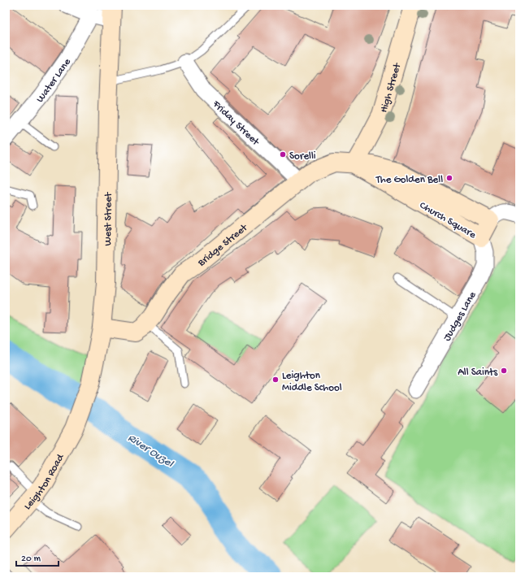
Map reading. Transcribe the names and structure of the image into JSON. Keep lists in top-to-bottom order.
{
  "streets": {
    "street": [
      "Water Lane",
      "High Street",
      "Friday Street",
      "West Street",
      "Church Square",
      "Bridge Street",
      "Judges Lane",
      "Leighton Road"
    ]
  },
  "crossings": [
    ["High Street", "Church Square"],
    ["High Street", "Bridge Street"],
    ["West Street", "Bridge Street"],
    ["West Street", "Leighton Road"],
    ["Church Square", "Bridge Street"],
    ["Church Square", "Judges Lane"]
  ],
  "water": ["River Ouzel"],
  "places": [
    "Sorelli",
    "The Golden Bell",
    "All Saints",
    "Leighton Middle School"
  ],
  "scale_bar": "20 m"
}
